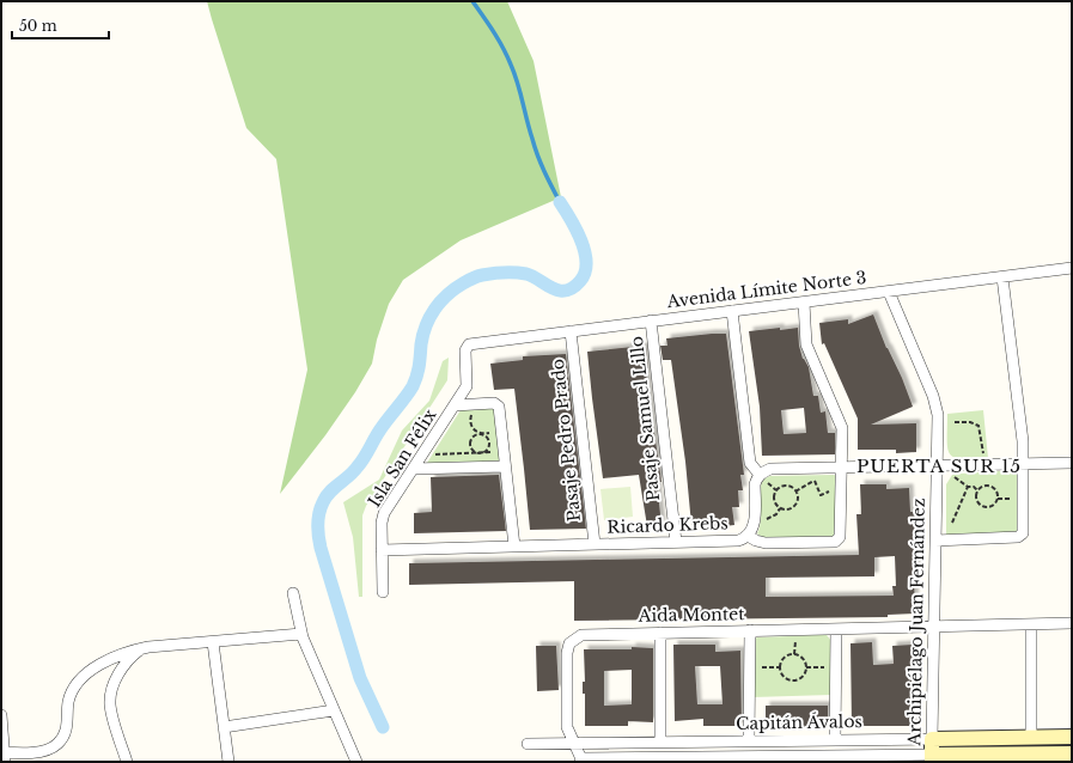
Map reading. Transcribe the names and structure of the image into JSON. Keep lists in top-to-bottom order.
{
  "streets": {
    "street": [
      "Avenida Límite Norte 3",
      "Pasaje Samuel Lillo",
      "Pasaje Pedro Prado",
      "Isla San Félix",
      "Ricardo Krebs",
      "Aida Montet",
      "Archipiélago Juan Fernández",
      "Capitán Ávalos"
    ]
  },
  "crossings": [
    ["Avenida Límite Norte 3", "Pasaje Samuel Lillo"],
    ["Avenida Límite Norte 3", "Pasaje Pedro Prado"],
    ["Avenida Límite Norte 3", "Isla San Félix"],
    ["Avenida Límite Norte 3", "Archipiélago Juan Fernández"],
    ["Pasaje Samuel Lillo", "Ricardo Krebs"],
    ["Pasaje Pedro Prado", "Ricardo Krebs"],
    ["Isla San Félix", "Ricardo Krebs"],
    ["Aida Montet", "Archipiélago Juan Fernández"],
    ["Aida Montet", "Capitán Ávalos"],
    ["Archipiélago Juan Fernández", "Capitán Ávalos"]
  ],
  "districts": ["PUERTA SUR 15"],
  "scale_bar": "50 m"
}
